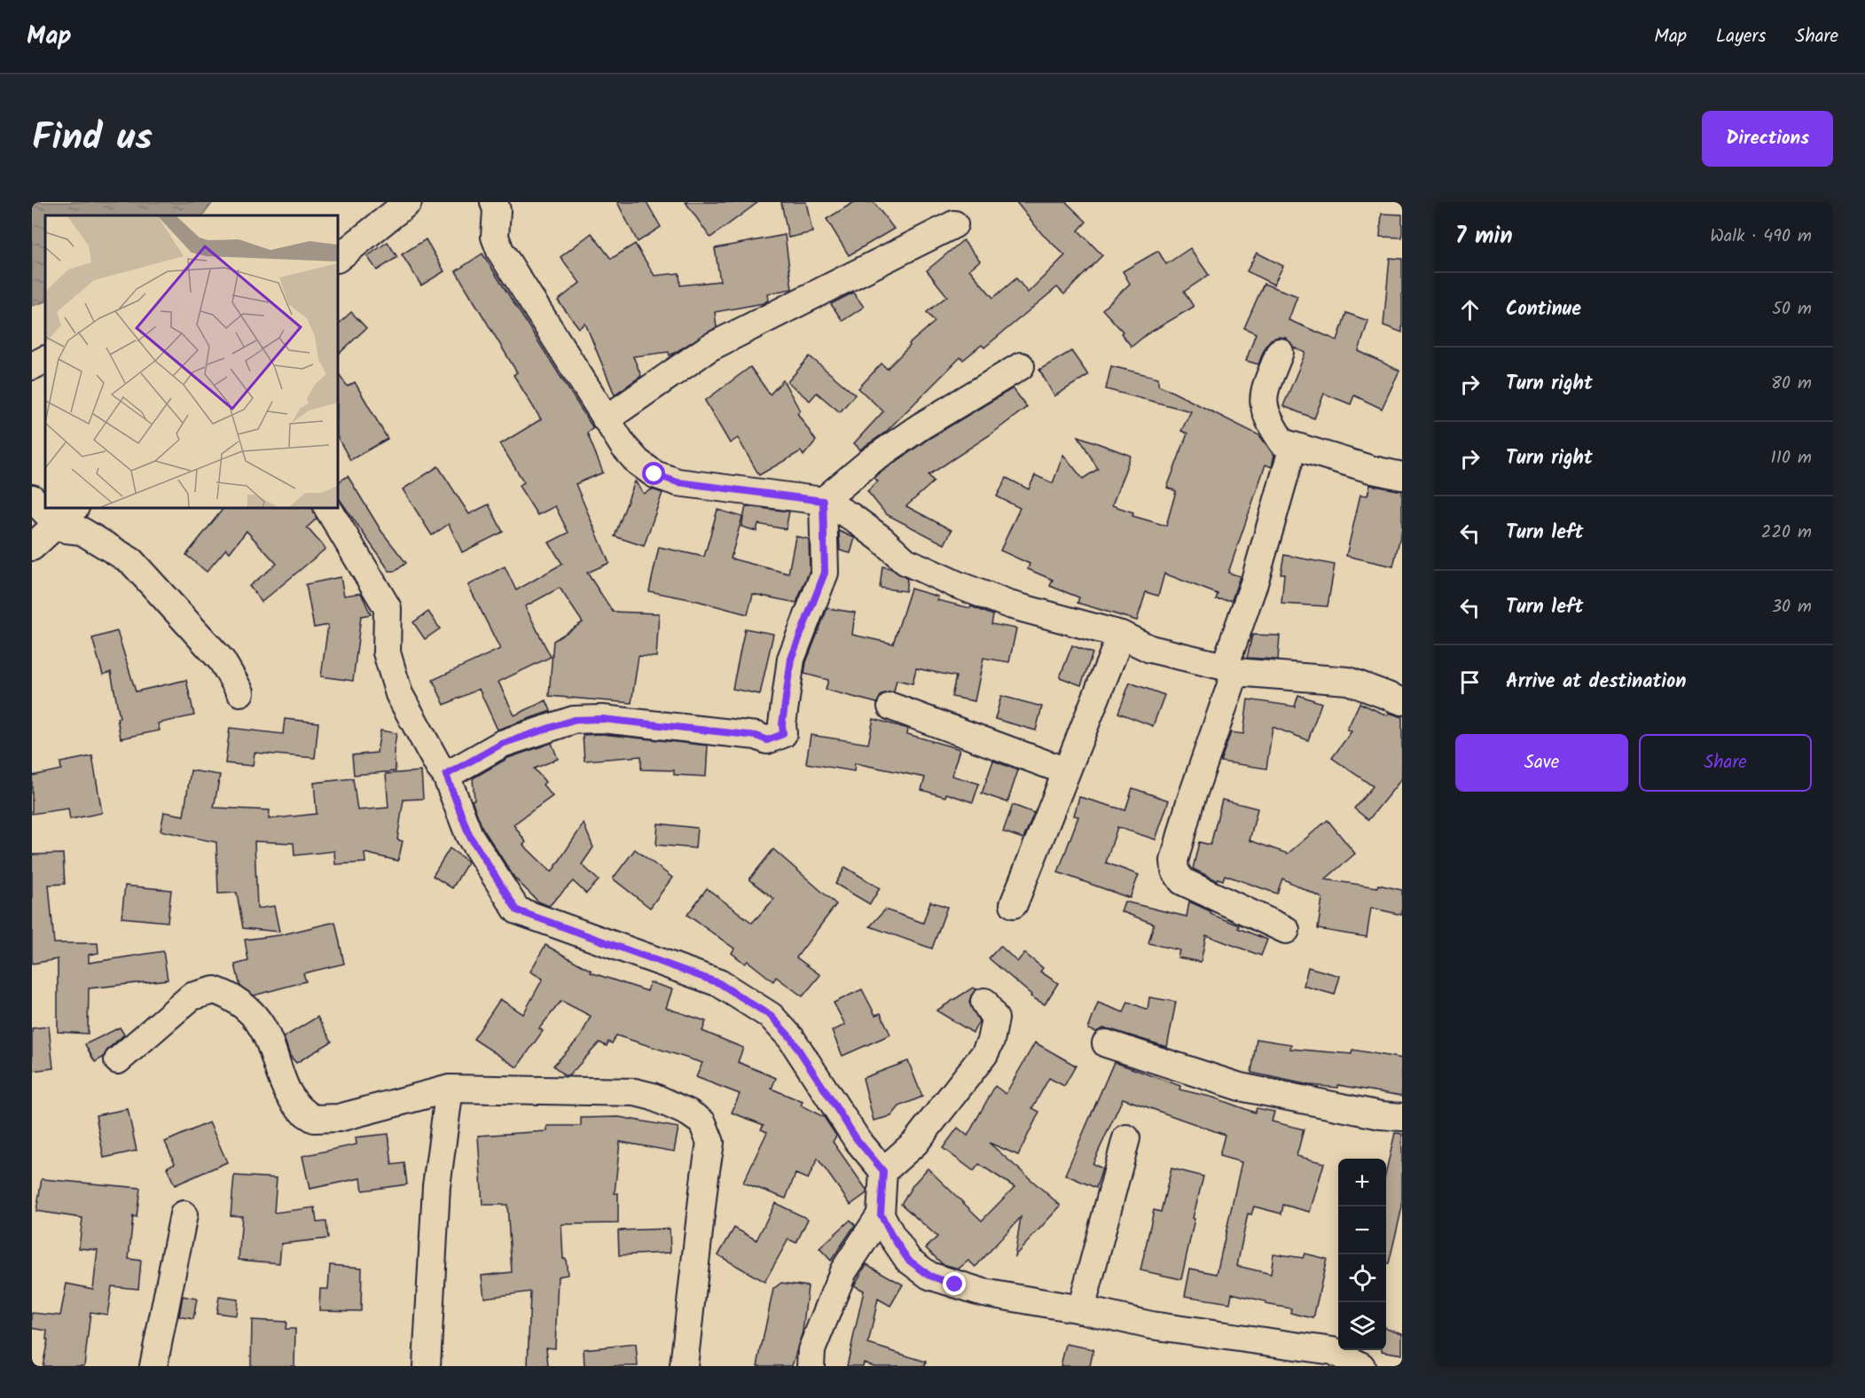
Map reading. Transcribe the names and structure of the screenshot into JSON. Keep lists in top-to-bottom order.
{
  "page": {
    "header": "Map",
    "nav": ["Map", "Layers", "Share"],
    "title": "Find us",
    "buttons": [
      "Directions",
      ["Save", "Share"]
    ],
    "heading": ["7 min", "Walk · 490 m"],
    "list": [
      ["Continue", "50 m"],
      ["Turn right", "80 m"],
      ["Turn right", "110 m"],
      ["Turn left", "220 m"],
      ["Turn left", "30 m"],
      "Arrive at destination"
    ],
    "map_buttons": ["+", "−"]
  }
}
